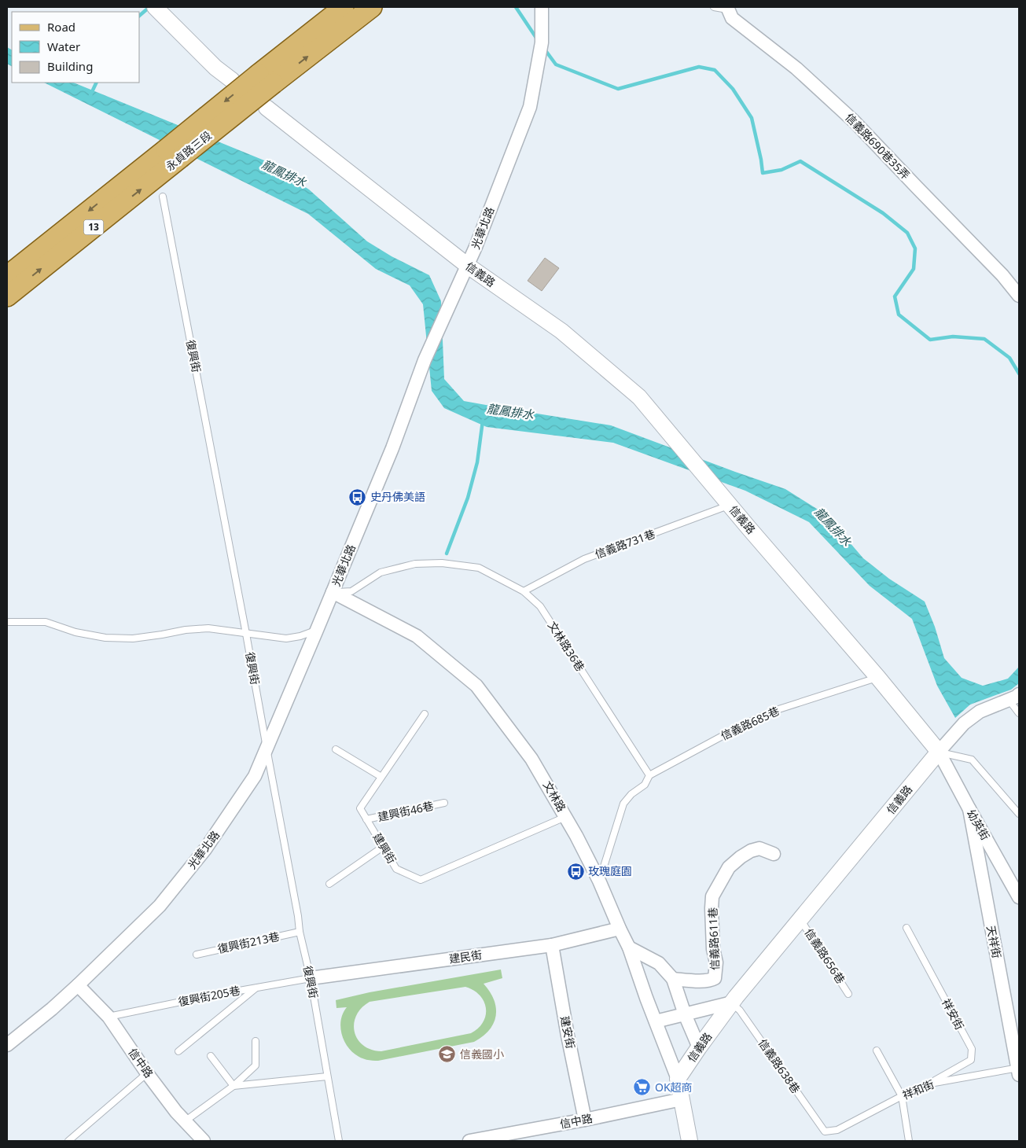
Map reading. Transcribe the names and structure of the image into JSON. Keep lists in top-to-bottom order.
{
  "streets": {
    "main road": ["永貞路三段", "13"],
    "street": [
      "信義路690巷35弄",
      "光華北路",
      "信義路",
      "文林路",
      "幼英街",
      "信義路611巷",
      "天祥街",
      "建民街",
      "建安街",
      "信中路"
    ],
    "lane": [
      "復興街",
      "信義路731巷",
      "文林路36巷",
      "信義路685巷",
      "建興街46巷",
      "建興街",
      "復興街213巷",
      "信義路656巷",
      "復興街205巷",
      "祥安街",
      "信義路638巷",
      "祥和街"
    ]
  },
  "crossings": [
    ["光華北路", "信義路"],
    ["光華北路", "復興街"],
    ["光華北路", "文林路36巷"],
    ["光華北路", "文林路"],
    ["光華北路", "信中路"],
    ["信義路", "信義路731巷"],
    ["信義路", "信義路685巷"],
    ["信義路", "文林路"],
    ["信義路", "幼英街"],
    ["信義路", "信義路656巷"],
    ["信義路", "信義路638巷"],
    ["復興街", "復興街213巷"],
    ["復興街", "建民街"],
    ["復興街", "復興街205巷"],
    ["信義路731巷", "文林路36巷"],
    ["文林路36巷", "信義路685巷"],
    ["文林路36巷", "文林路"],
    ["文林路", "建興街"],
    ["文林路", "建民街"],
    ["建興街46巷", "建興街"],
    ["幼英街", "天祥街"],
    ["天祥街", "祥和街"],
    ["建民街", "復興街205巷"],
    ["建民街", "建安街"],
    ["復興街205巷", "信中路"],
    ["祥安街", "祥和街"],
    ["建安街", "信中路"],
    ["信義路638巷", "祥和街"]
  ],
  "water": ["龍鳳排水"],
  "places": {
    "bus stop": ["史丹佛美語", "玫瑰庭園"],
    "school or university": ["信義國小"],
    "supermarket": ["OK超商"]
  },
  "legend": ["Road", "Water", "Building"]
}
